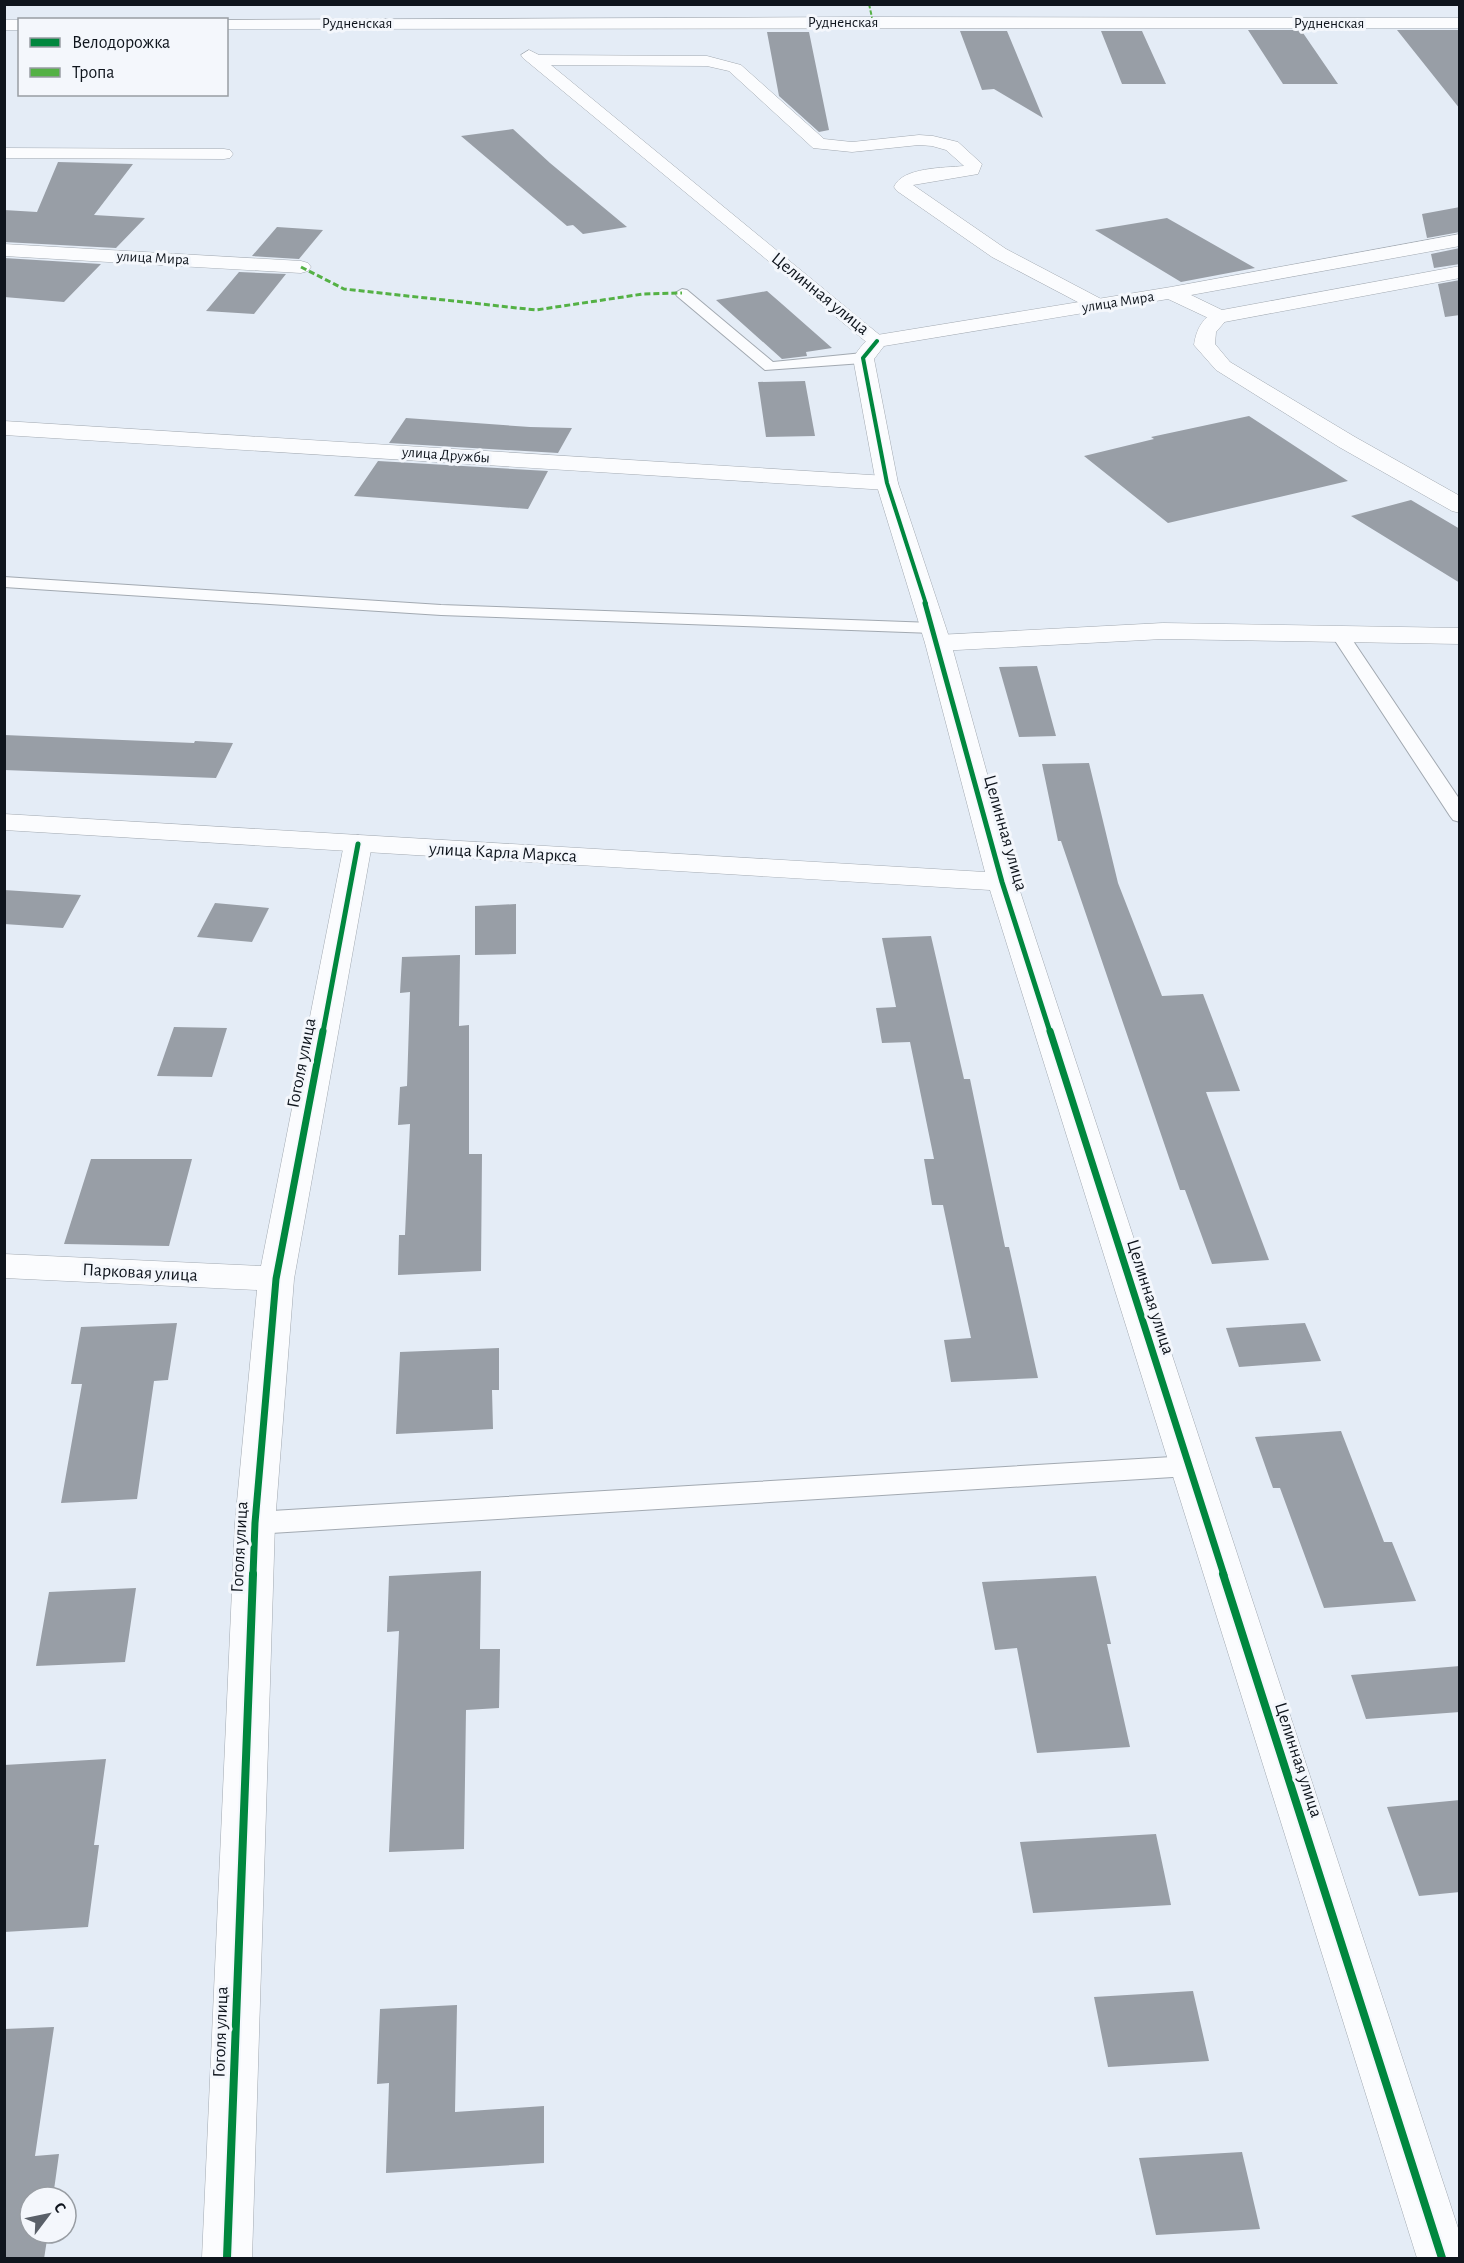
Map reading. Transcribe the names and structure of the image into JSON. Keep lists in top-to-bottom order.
{
  "streets": {
    "street": [
      "Рудненская",
      "улица Мира",
      "Целинная улица",
      "улица Дружбы",
      "улица Карла Маркса",
      "Гоголя улица",
      "Парковая улица"
    ]
  },
  "crossings": [
    ["Рудненская", "Целинная улица"],
    ["улица Мира", "Целинная улица"],
    ["Целинная улица", "улица Дружбы"],
    ["Целинная улица", "улица Карла Маркса"],
    ["улица Карла Маркса", "Гоголя улица"],
    ["Гоголя улица", "Парковая улица"]
  ],
  "legend": ["Велодорожка", "Тропа"],
  "north": "top right"
}
